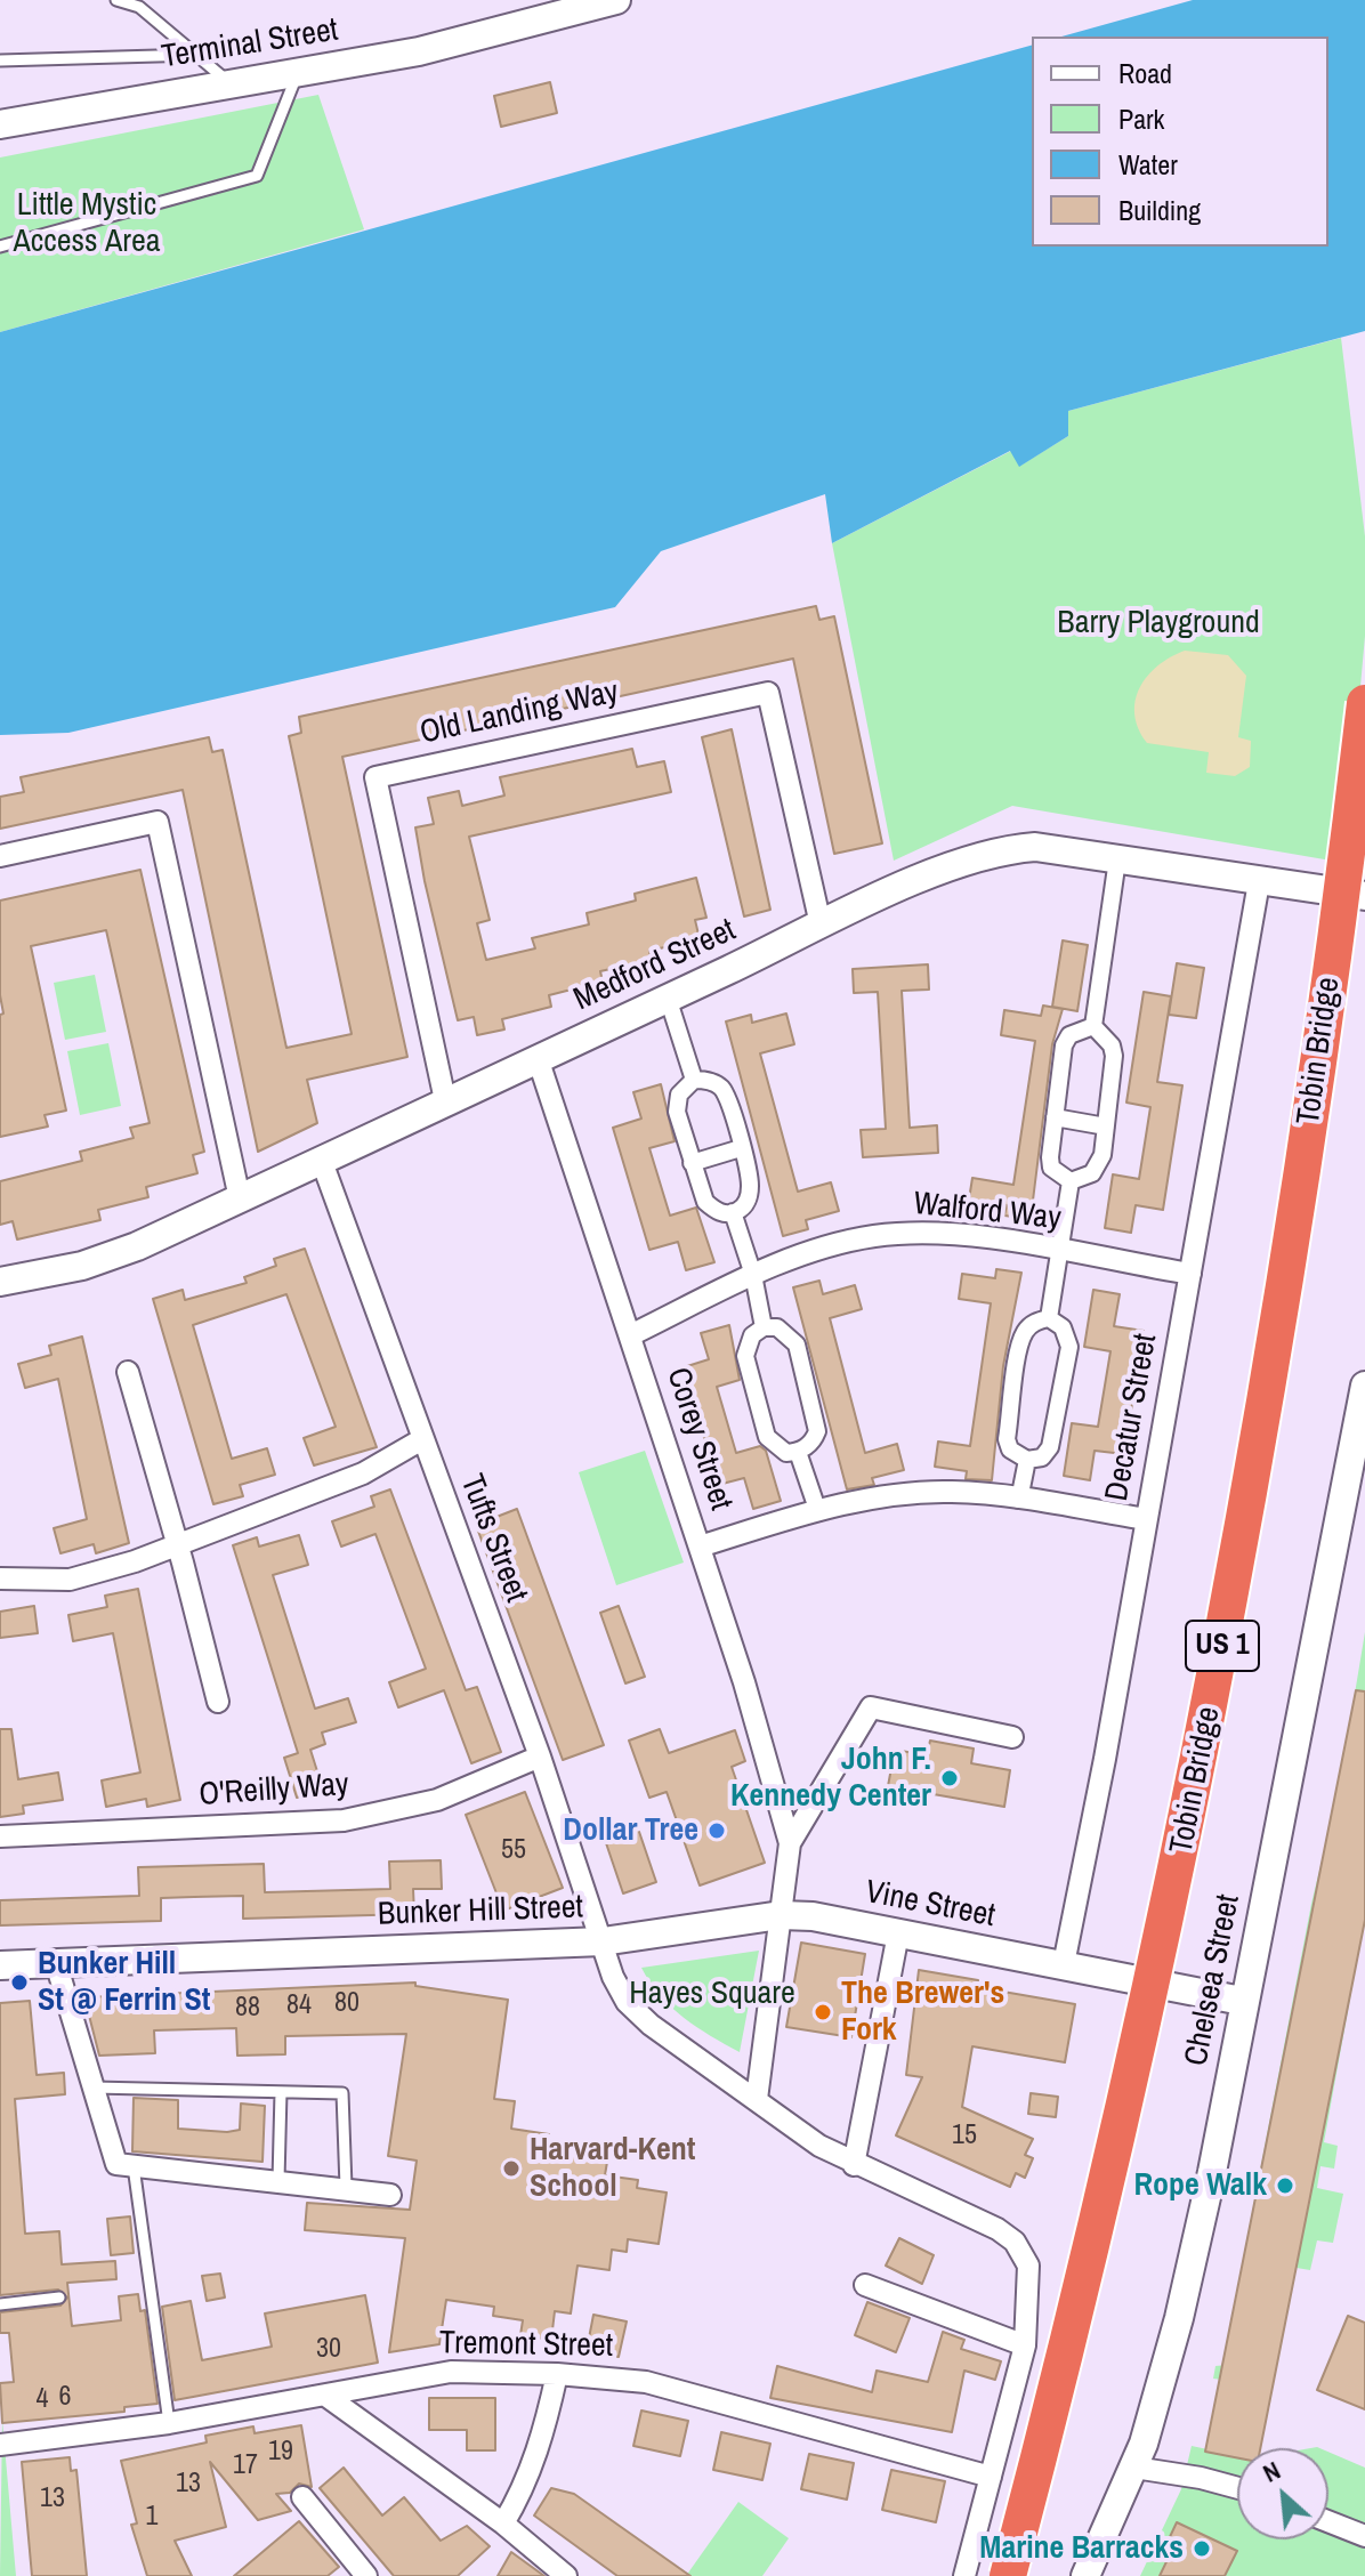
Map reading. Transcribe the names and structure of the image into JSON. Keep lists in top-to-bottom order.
{
  "streets": {
    "highway": ["Tobin Bridge", "US 1"],
    "main road": [
      "Terminal Street",
      "Medford Street",
      "Vine Street",
      "Bunker Hill Street",
      "Chelsea Street"
    ],
    "street": [
      "Old Landing Way",
      "Walford Way",
      "Decatur Street",
      "Corey Street",
      "Tufts Street",
      "O'Reilly Way",
      "Tremont Street"
    ]
  },
  "crossings": [
    ["Old Landing Way", "Medford Street"],
    ["Medford Street", "Decatur Street"],
    ["Medford Street", "Corey Street"],
    ["Medford Street", "Tufts Street"],
    ["Walford Way", "Decatur Street"],
    ["Walford Way", "Corey Street"],
    ["Decatur Street", "Vine Street"],
    ["Tufts Street", "O'Reilly Way"],
    ["Tufts Street", "Vine Street"],
    ["Tufts Street", "Bunker Hill Street"],
    ["Vine Street", "Bunker Hill Street"],
    ["Vine Street", "Chelsea Street"]
  ],
  "parks": ["Little Mystic Access Area", "Barry Playground", "Hayes Square"],
  "places": [
    "John F. Kennedy Center",
    "Dollar Tree",
    "Bunker Hill St @ Ferrin St",
    "The Brewer's Fork",
    "Harvard-Kent School",
    "Rope Walk",
    "Marine Barracks"
  ],
  "house_numbers": [
    "55",
    "80",
    "84",
    "88",
    "15",
    "30",
    "6",
    "4",
    "19",
    "17",
    "13",
    "13",
    "1"
  ],
  "legend": [
    "Road",
    "Park",
    "Water",
    "Building"
  ],
  "north": "top left"
}
